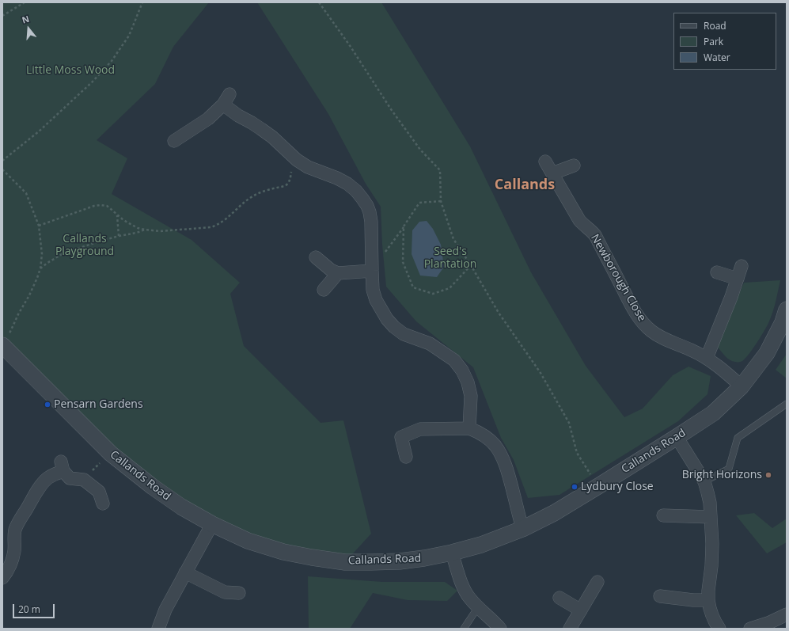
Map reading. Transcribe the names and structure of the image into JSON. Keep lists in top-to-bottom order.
{
  "streets": {
    "street": ["Newborough Close", "Callands Road"]
  },
  "crossings": [
    ["Newborough Close", "Callands Road"]
  ],
  "districts": ["Callands"],
  "parks": ["Little Moss Wood", "Callands Playground", "Seed's Plantation"],
  "places": ["Pensarn Gardens", "Bright Horizons", "Lydbury Close"],
  "legend": ["Road", "Park", "Water"],
  "scale_bar": "20 m",
  "north": "top"
}
